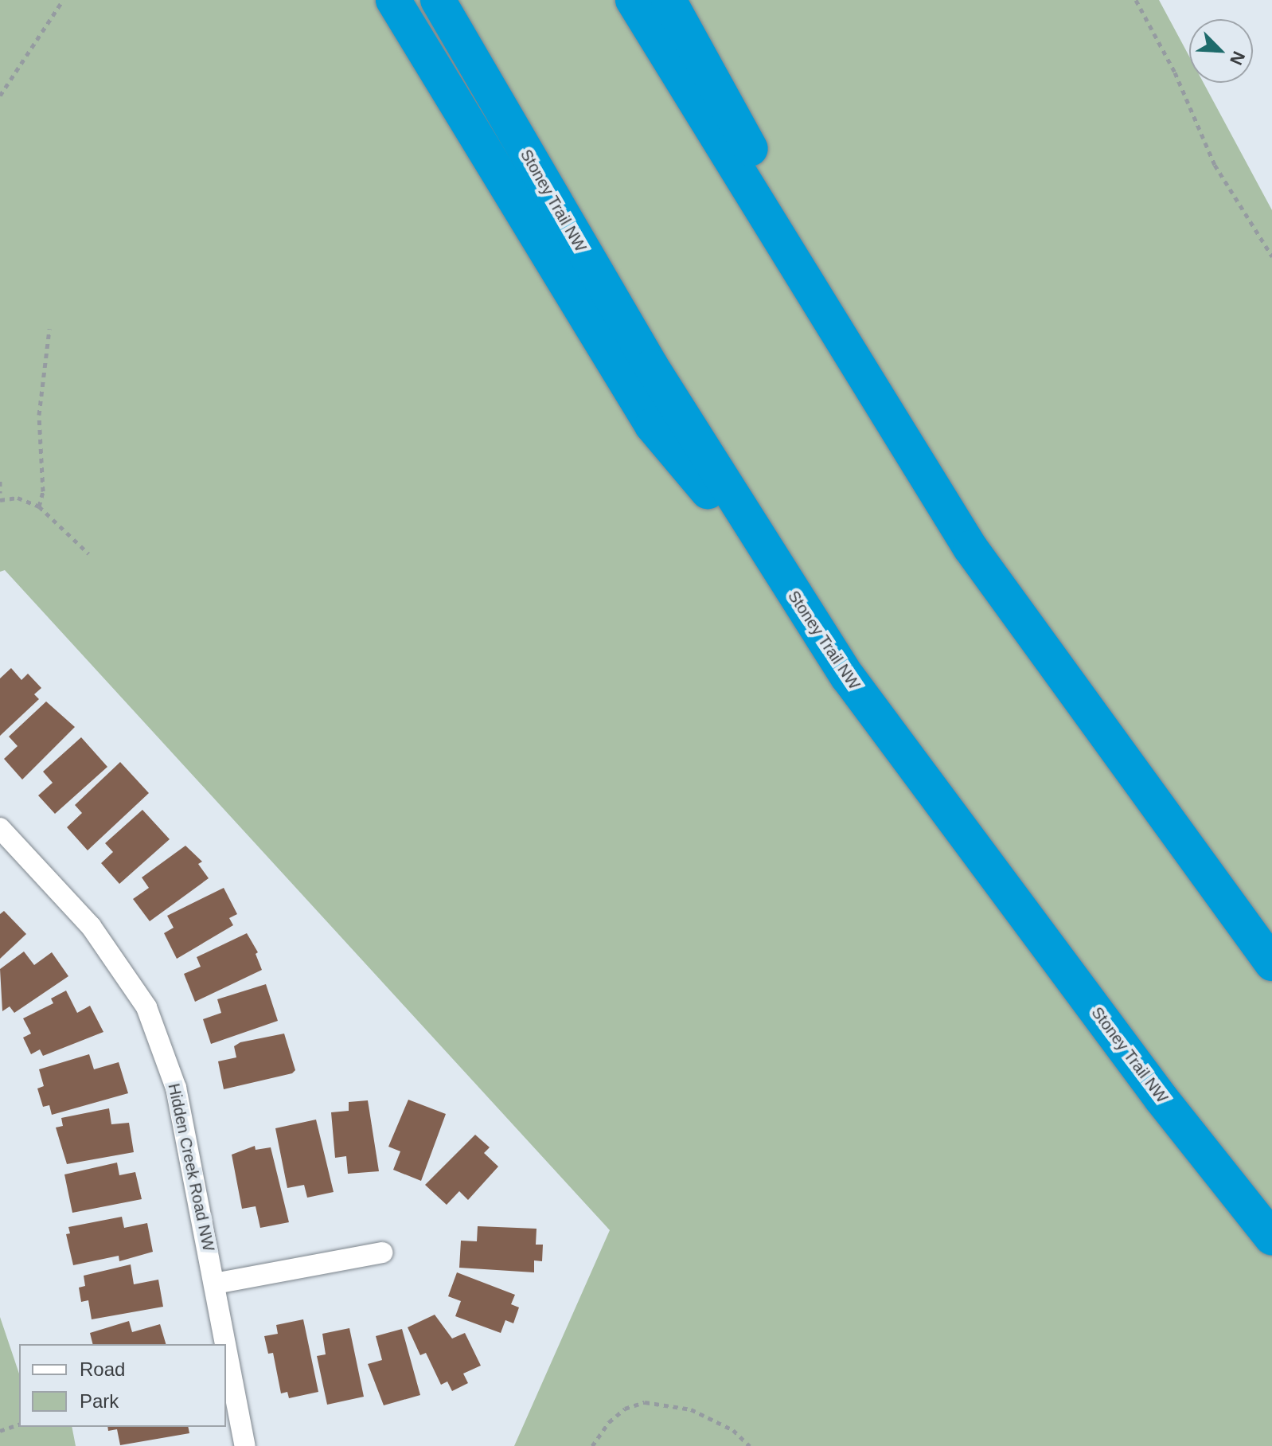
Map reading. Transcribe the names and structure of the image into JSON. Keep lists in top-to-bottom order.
{
  "streets": {
    "highway": ["Stoney Trail NW"],
    "street": ["Hidden Creek Road NW"]
  },
  "legend": ["Road", "Park"],
  "north": "bottom right"
}
